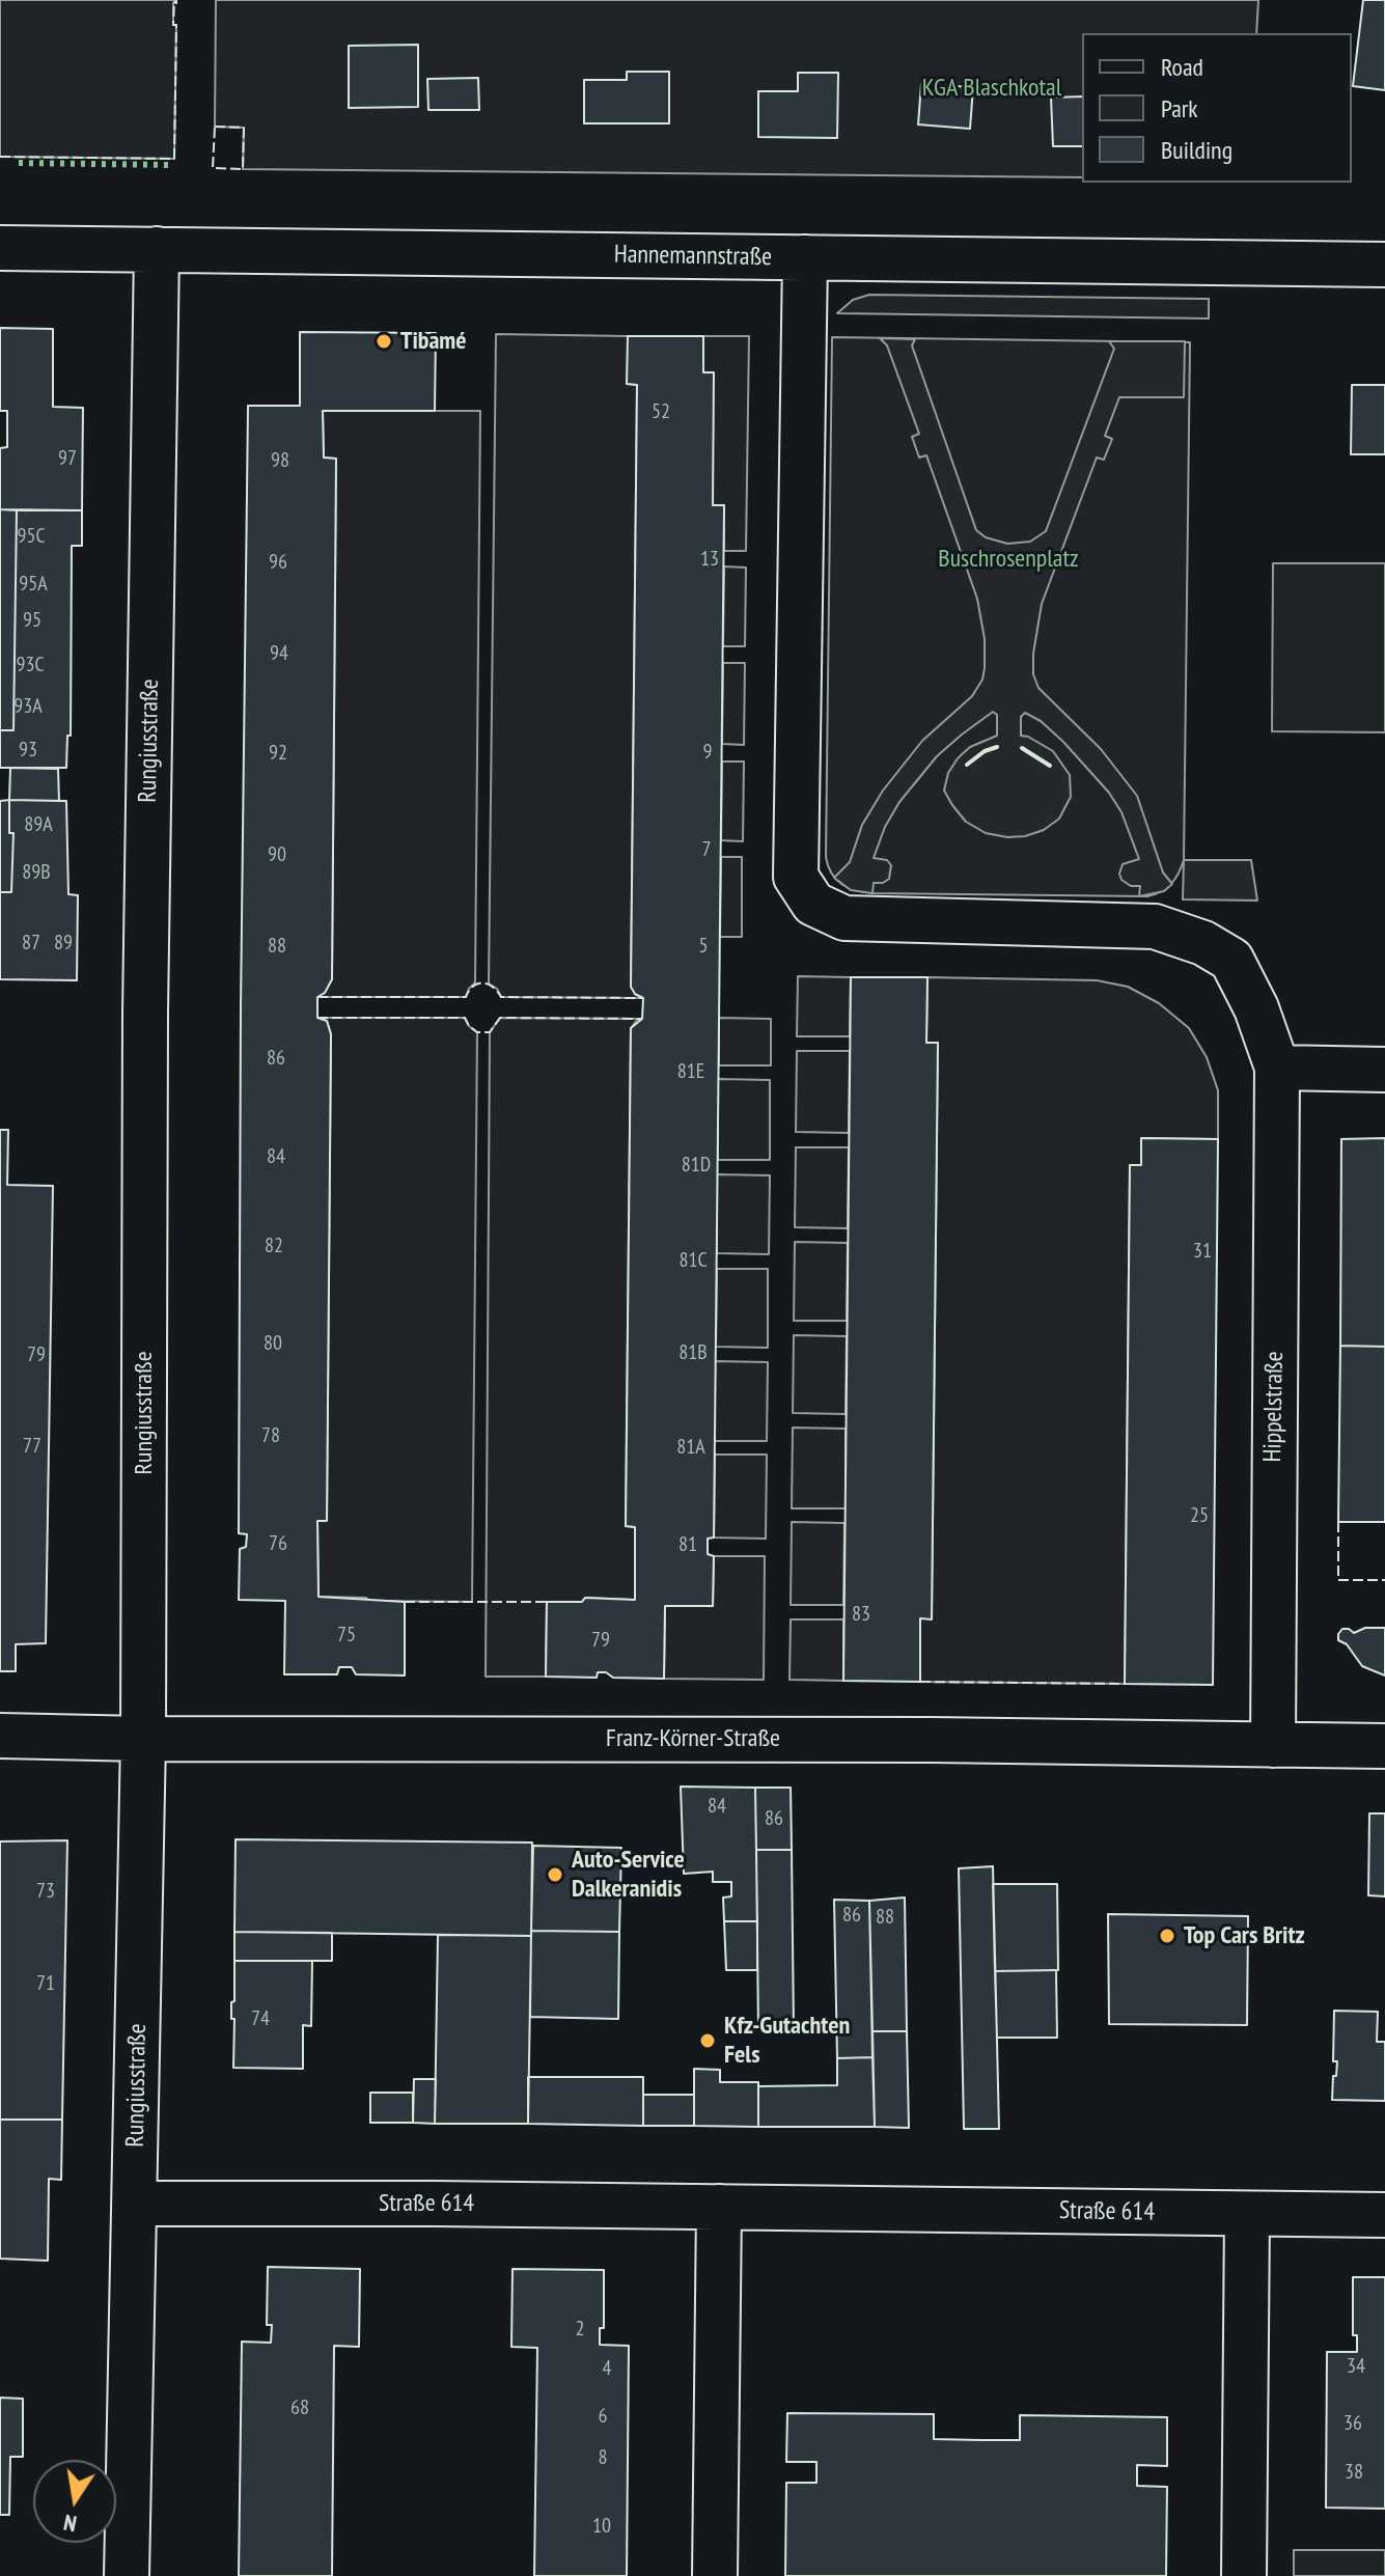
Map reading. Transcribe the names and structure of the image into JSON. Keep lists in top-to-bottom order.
{
  "streets": {
    "street": [
      "Hannemannstraße",
      "Rungiusstraße",
      "Hippelstraße",
      "Franz-Körner-Straße",
      "Straße 614"
    ]
  },
  "crossings": [
    ["Hannemannstraße", "Rungiusstraße"],
    ["Rungiusstraße", "Franz-Körner-Straße"],
    ["Rungiusstraße", "Straße 614"],
    ["Hippelstraße", "Franz-Körner-Straße"]
  ],
  "parks": ["KGA Blaschkotal", "Buschrosenplatz"],
  "places": [
    "Tibamé",
    "Auto-Service Dalkeranidis",
    "Top Cars Britz",
    "Kfz-Gutachten Fels"
  ],
  "house_numbers": [
    "52",
    "97",
    "98",
    "95C",
    "13",
    "96",
    "95A",
    "95",
    "94",
    "93C",
    "93A",
    "93",
    "9",
    "92",
    "89A",
    "7",
    "90",
    "89B",
    "87",
    "89",
    "88",
    "5",
    "86",
    "81E",
    "84",
    "81D",
    "82",
    "31",
    "81C",
    "80",
    "81B",
    "79",
    "78",
    "77",
    "81A",
    "25",
    "76",
    "81",
    "83",
    "75",
    "79",
    "84",
    "86",
    "73",
    "86",
    "88",
    "71",
    "74",
    "2",
    "34",
    "4",
    "68",
    "6",
    "36",
    "8",
    "38",
    "10"
  ],
  "legend": ["Road", "Park", "Building"],
  "north": "bottom"
}
